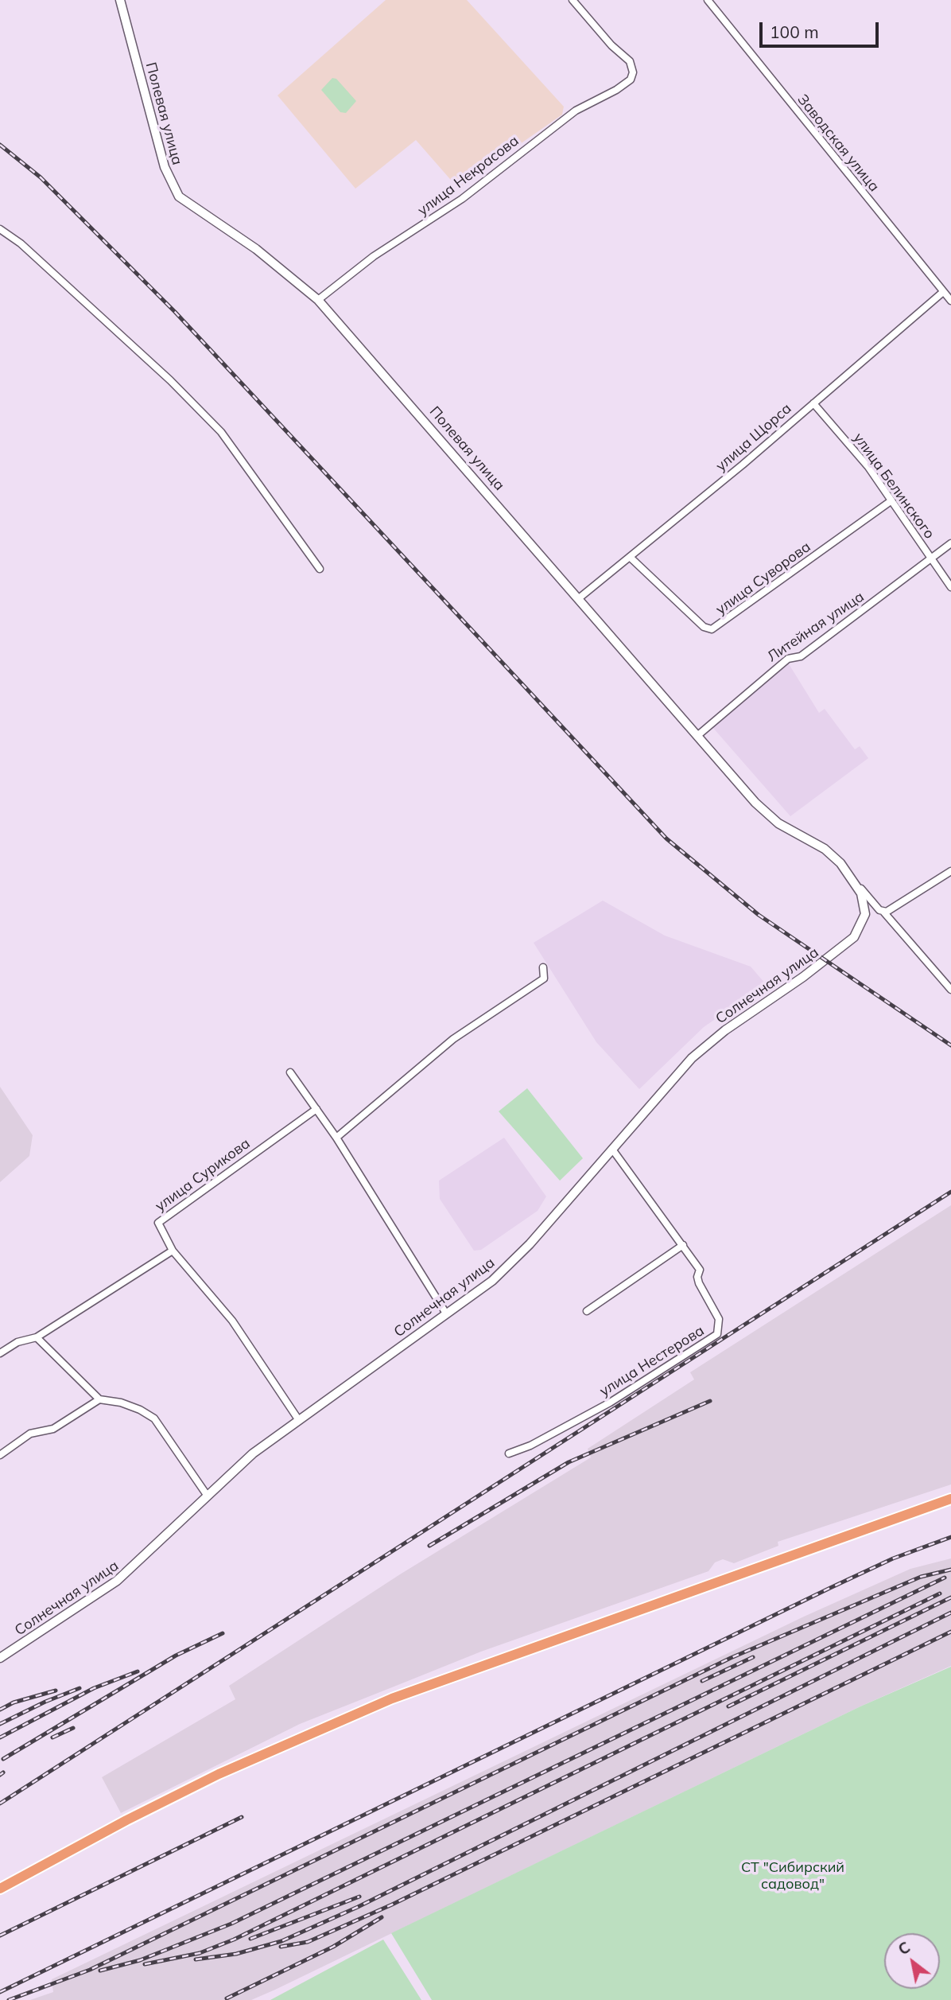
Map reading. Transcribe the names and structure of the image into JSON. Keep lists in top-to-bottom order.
{
  "streets": {
    "street": [
      "Полевая улица",
      "Заводская улица",
      "улица Некрасова",
      "улица Щорса",
      "улица Белинского",
      "улица Суворова",
      "Литейная улица",
      "Солнечная улица",
      "улица Сурикова",
      "улица Нестерова"
    ]
  },
  "crossings": [
    ["Полевая улица", "улица Некрасова"],
    ["Полевая улица", "улица Щорса"],
    ["Полевая улица", "Литейная улица"],
    ["Полевая улица", "Солнечная улица"],
    ["Заводская улица", "улица Щорса"],
    ["улица Щорса", "улица Белинского"],
    ["улица Щорса", "улица Суворова"],
    ["улица Белинского", "улица Суворова"],
    ["улица Белинского", "Литейная улица"],
    ["Солнечная улица", "улица Нестерова"]
  ],
  "parks": ["СТ \"Сибирский садовод\""],
  "scale_bar": "100 m",
  "north": "top left"
}
